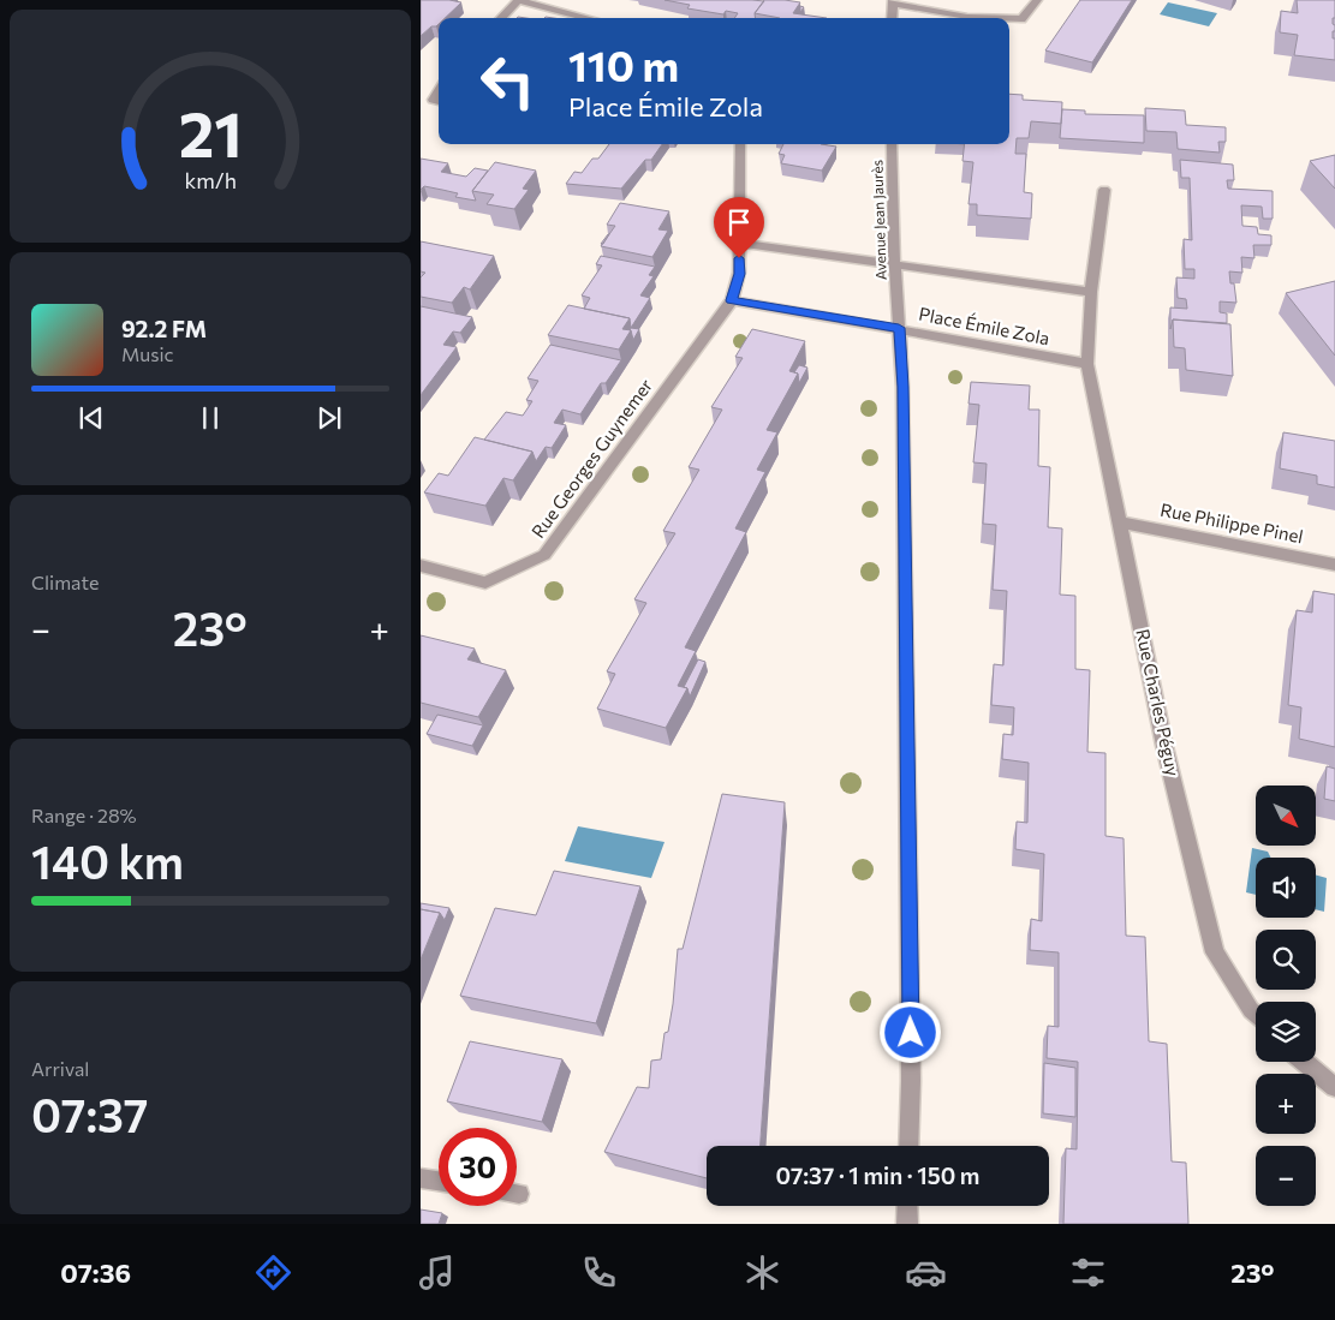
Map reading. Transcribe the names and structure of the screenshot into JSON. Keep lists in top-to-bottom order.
{
  "streets": {
    "street": [
      "Avenue Jean Jaurès",
      "Place Émile Zola",
      "Rue Georges Guynemer",
      "Rue Philippe Pinel",
      "Rue Charles Péguy"
    ]
  },
  "crossings": [
    ["Avenue Jean Jaurès", "Place Émile Zola"],
    ["Place Émile Zola", "Rue Georges Guynemer"],
    ["Place Émile Zola", "Rue Charles Péguy"],
    ["Rue Philippe Pinel", "Rue Charles Péguy"]
  ],
  "north": "bottom right",
  "page": {
    "turn": ["110 m", "Place Émile Zola"],
    "song": ["92.2 FM", "Music"],
    "tile": [
      "Climate",
      ["Range · 28%", "140 km"],
      ["Arrival", "07:37"]
    ],
    "heat": ["−", "23°", "+"],
    "map_buttons": ["+", "−"],
    "limit": "30",
    "trip": "07:37 · 1 min · 150 m",
    "tabs": ["07:36", "23°"],
    "gauge": ["21", "km/h"]
  }
}
